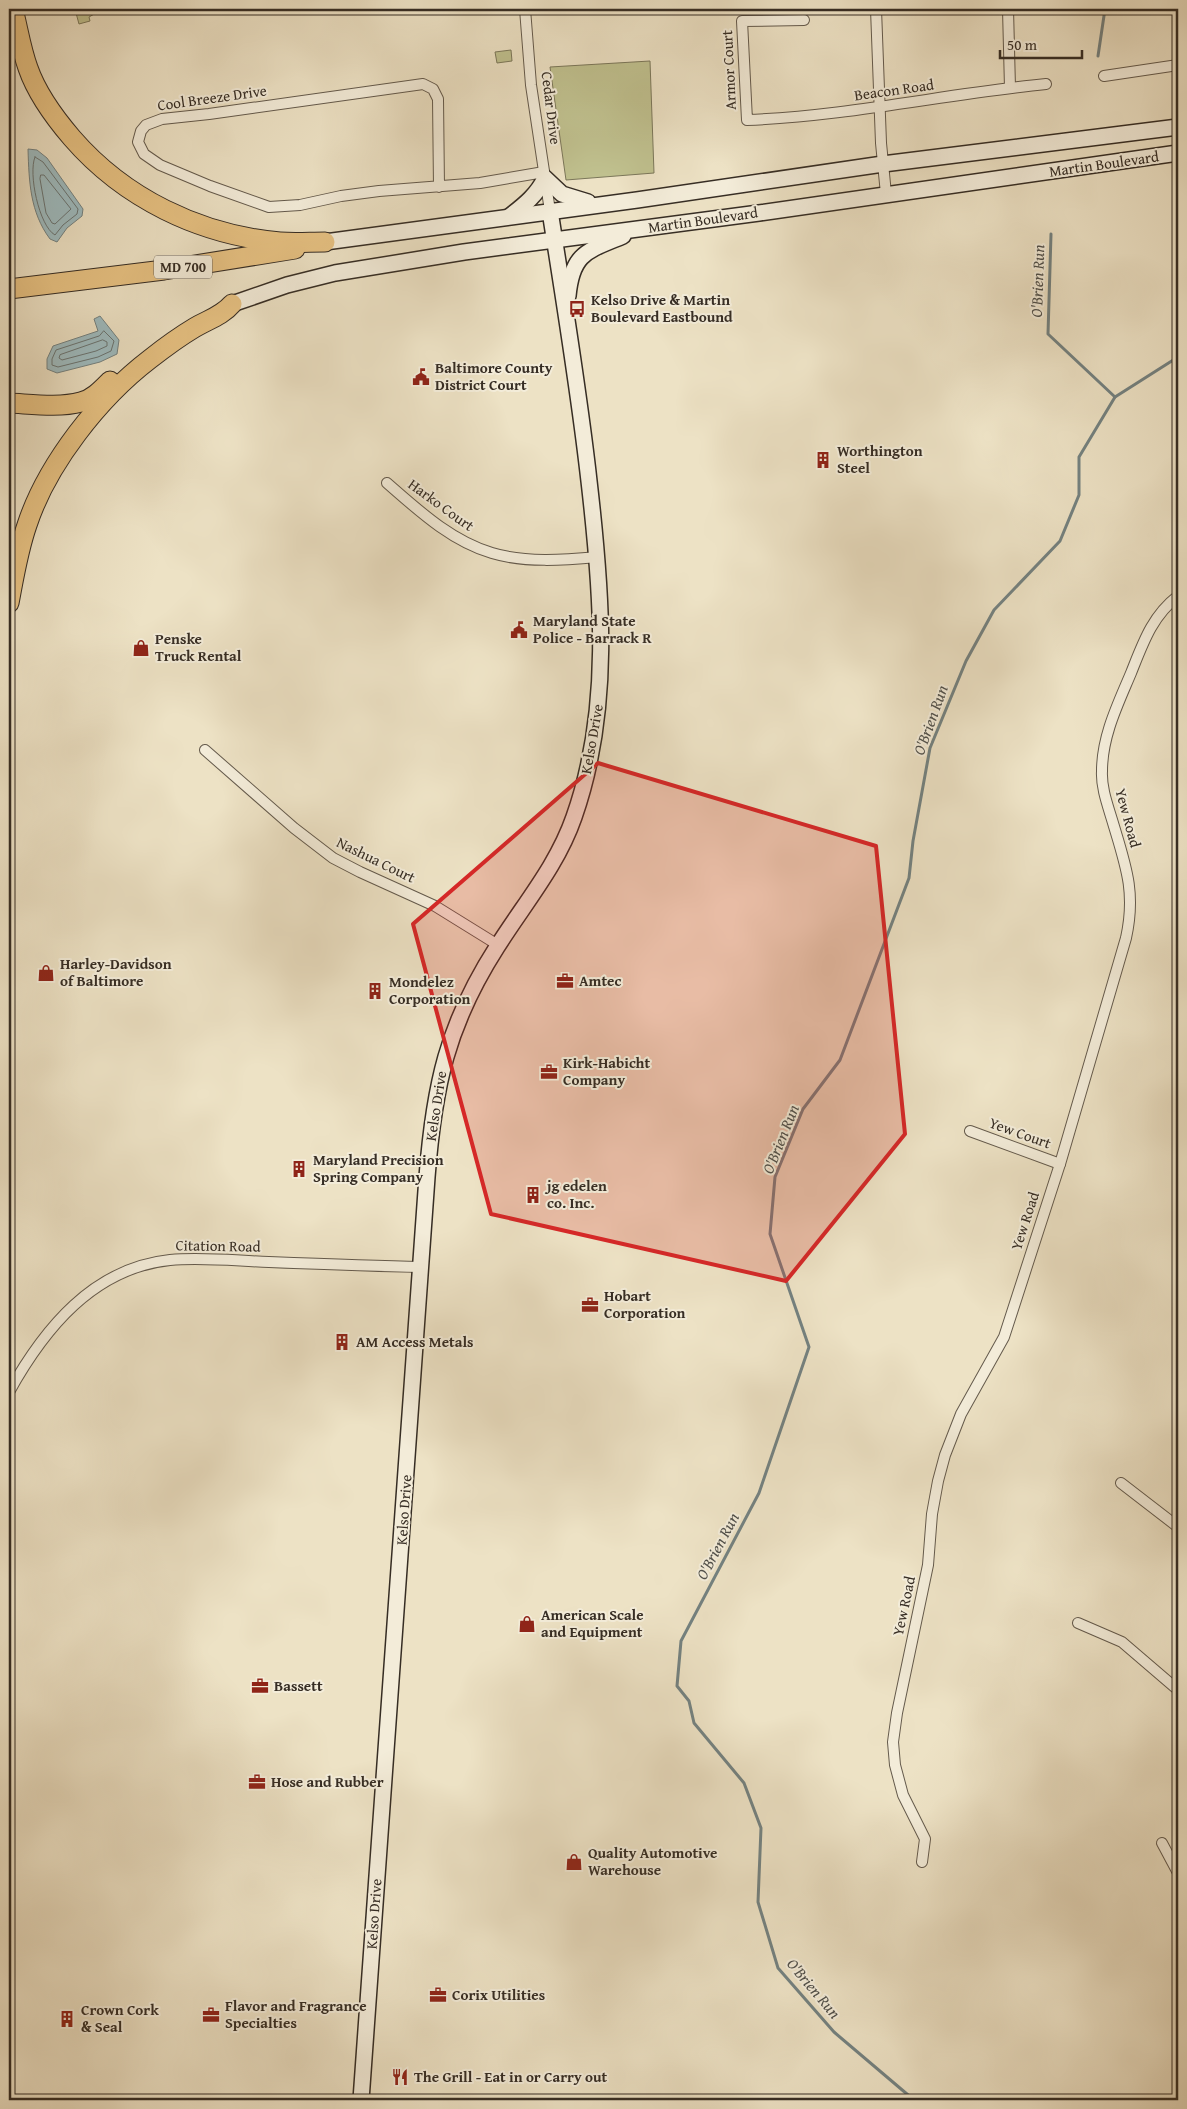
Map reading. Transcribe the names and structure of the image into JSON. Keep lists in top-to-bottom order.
{
  "streets": {
    "highway": ["MD 700"],
    "main road": ["Martin Boulevard", "Kelso Drive"],
    "street": [
      "Armor Court",
      "Beacon Road",
      "Cool Breeze Drive",
      "Cedar Drive",
      "Harko Court",
      "Yew Road",
      "Nashua Court",
      "Yew Court",
      "Citation Road"
    ]
  },
  "crossings": [
    ["Armor Court", "Beacon Road"],
    ["Cool Breeze Drive", "Cedar Drive"],
    ["Cedar Drive", "Martin Boulevard"],
    ["Cedar Drive", "Kelso Drive"],
    ["Martin Boulevard", "MD 700"],
    ["Martin Boulevard", "Kelso Drive"],
    ["Harko Court", "Kelso Drive"],
    ["Kelso Drive", "Nashua Court"],
    ["Kelso Drive", "Citation Road"],
    ["Yew Road", "Yew Court"]
  ],
  "water": ["O'Brien Run"],
  "places": {
    "bus stop": ["Kelso Drive & Martin Boulevard Eastbound"],
    "public building": ["Baltimore County District Court", "Maryland State Police - Barrack R"],
    "building": [
      "Worthington Steel",
      "Mondelez Corporation",
      "Maryland Precision Spring Company",
      "jg edelen co. Inc.",
      "AM Access Metals",
      "Crown Cork & Seal"
    ],
    "shop": [
      "Penske Truck Rental",
      "Harley-Davidson of Baltimore",
      "American Scale and Equipment",
      "Quality Automotive Warehouse"
    ],
    "office": [
      "Amtec",
      "Kirk-Habicht Company",
      "Hobart Corporation",
      "Bassett",
      "Hose and Rubber",
      "Corix Utilities",
      "Flavor and Fragrance Specialties"
    ],
    "restaurant": ["The Grill - Eat in or Carry out"]
  },
  "scale_bar": "50 m"
}
